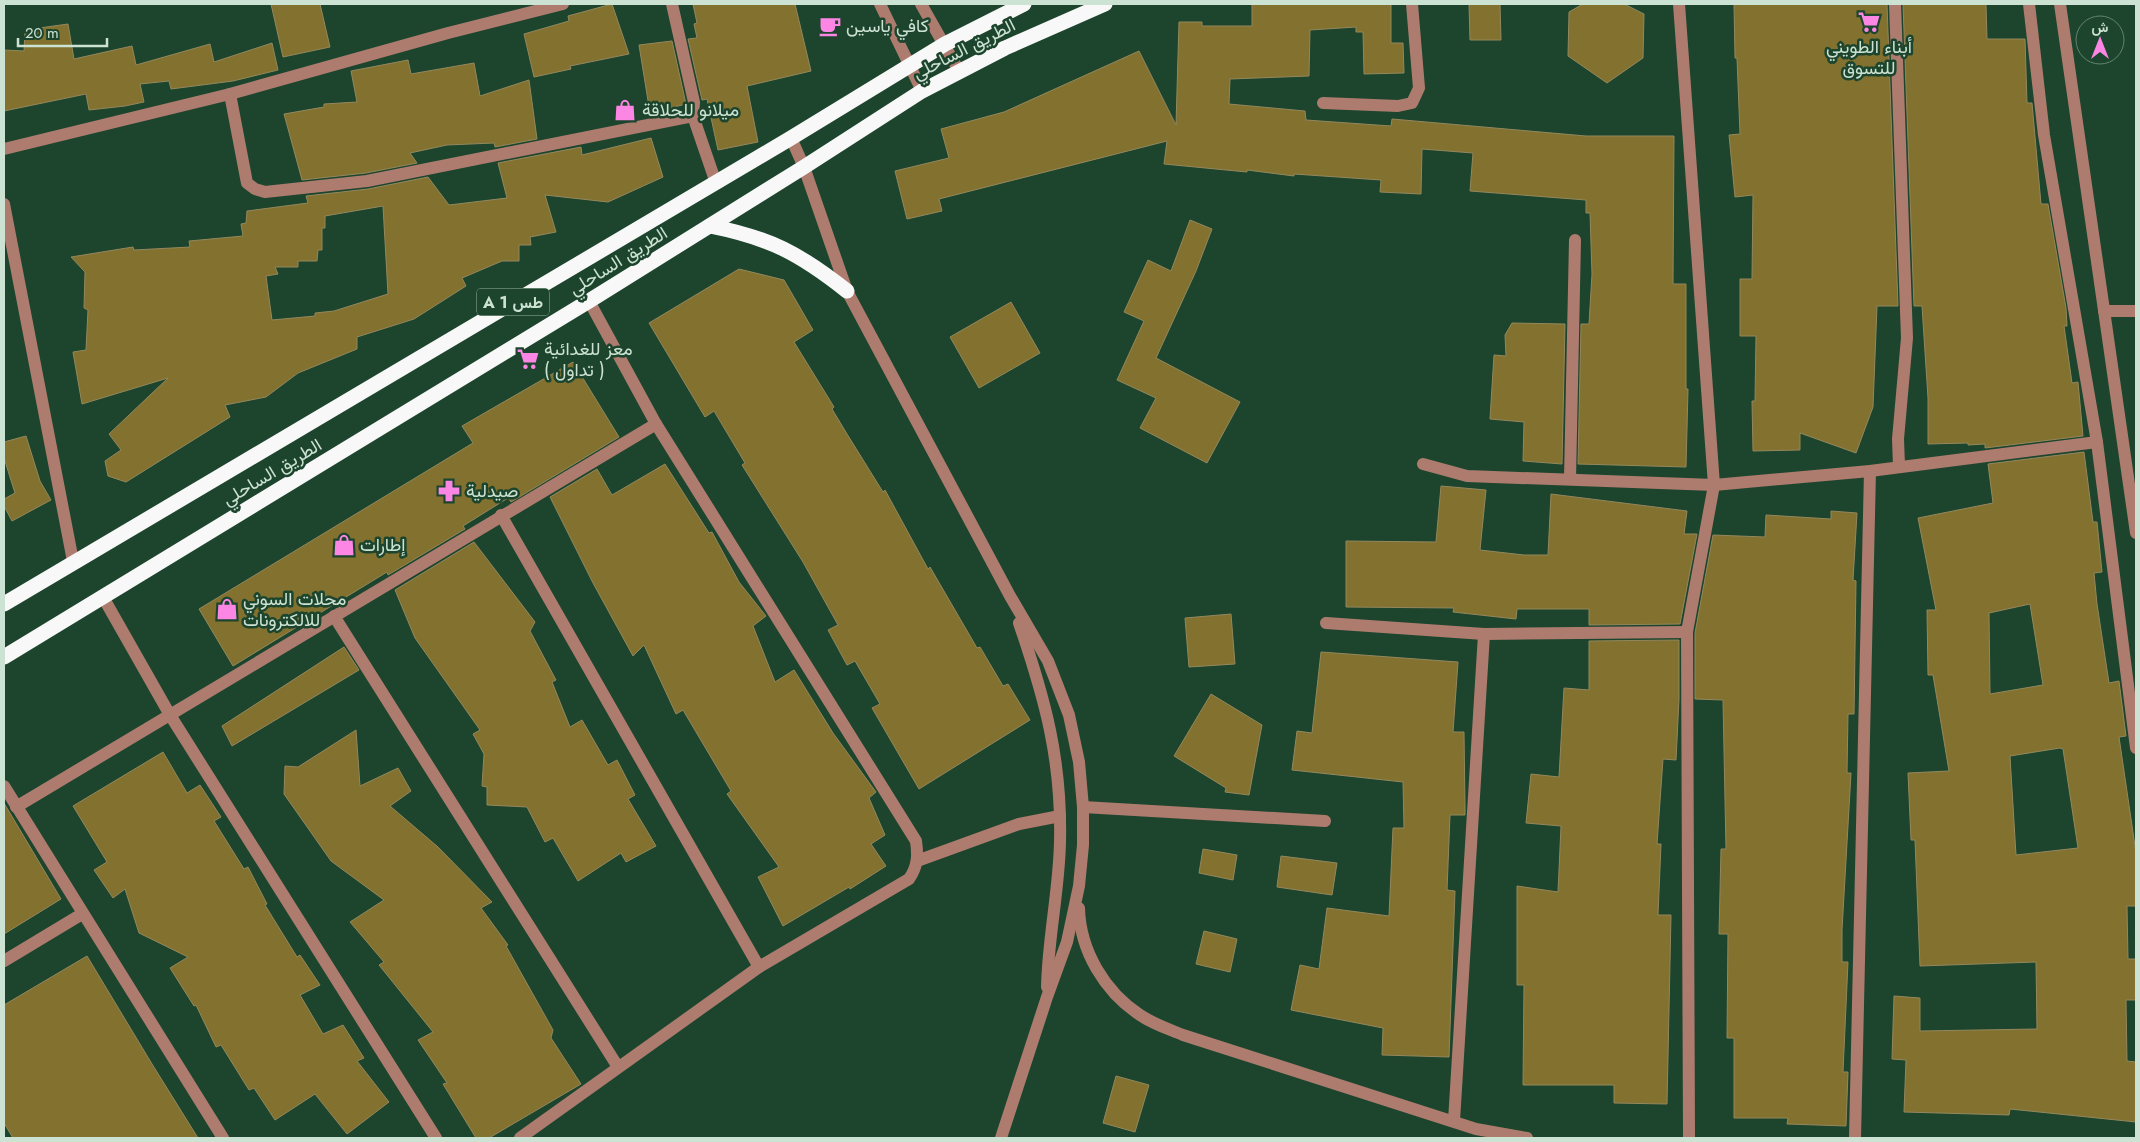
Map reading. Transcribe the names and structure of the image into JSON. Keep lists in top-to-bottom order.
{
  "streets": {
    "highway": ["الطريق الساحلي", "A 1 طس"]
  },
  "places": {
    "supermarket": ["أبناء الطويني للتسوق", "معز للغدائية ( تداول )"],
    "cafe": ["كافي ياسين"],
    "shop": ["ميلانو للحلاقة", "إطارات", "محلات السوني للالكترونات"],
    "pharmacy": ["صيدلية"]
  },
  "scale_bar": "20 m",
  "north": "top"
}
